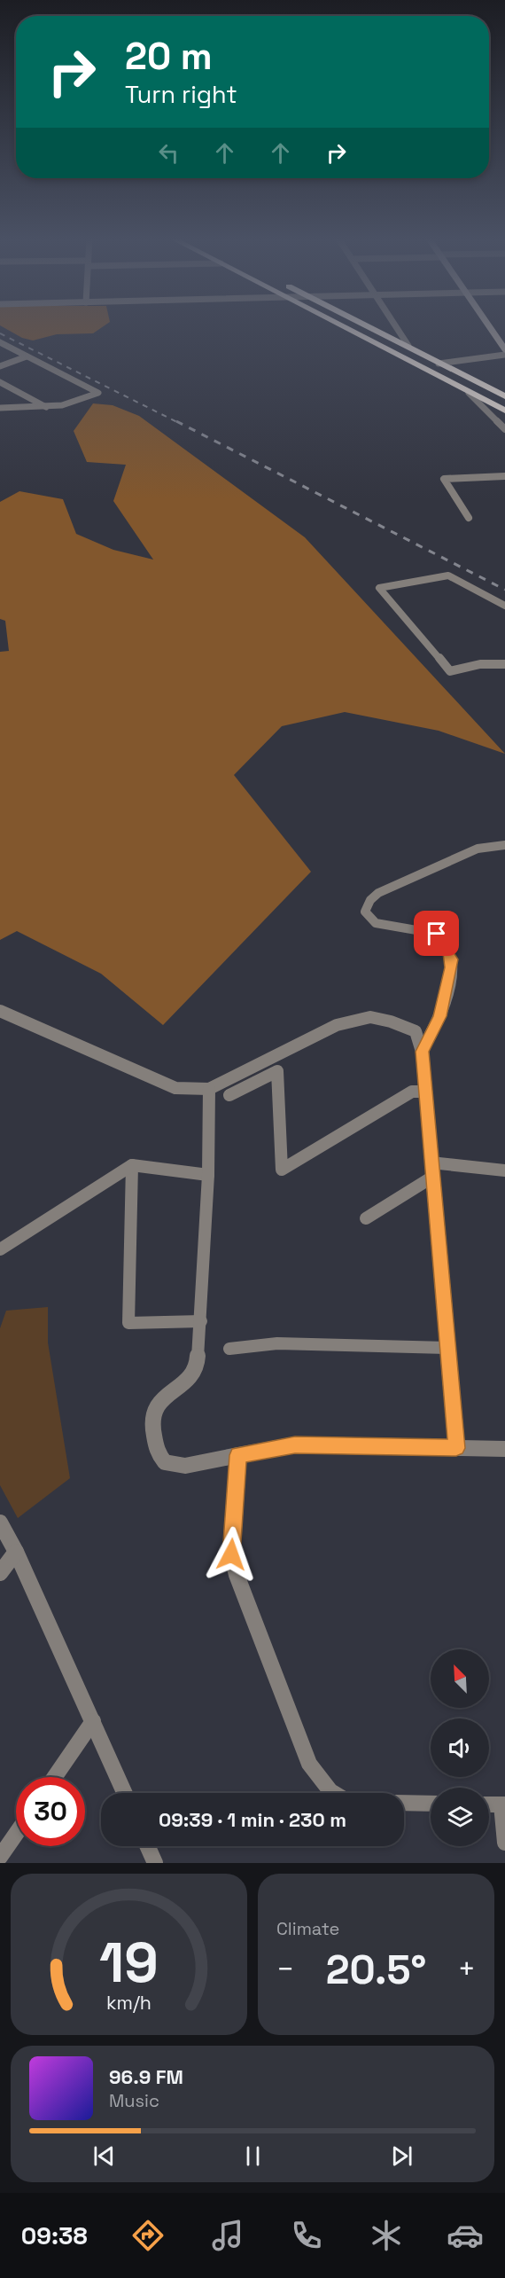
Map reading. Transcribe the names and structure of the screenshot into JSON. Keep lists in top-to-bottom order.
{
  "north": "top left",
  "page": {
    "turn": ["20 m", "Turn right"],
    "limit": "30",
    "trip": "09:39 · 1 min · 230 m",
    "tile": "Climate",
    "heat": ["−", "20.5°", "+"],
    "song": ["96.9 FM", "Music"],
    "tabs": "09:38",
    "gauge": ["19", "km/h"]
  }
}
